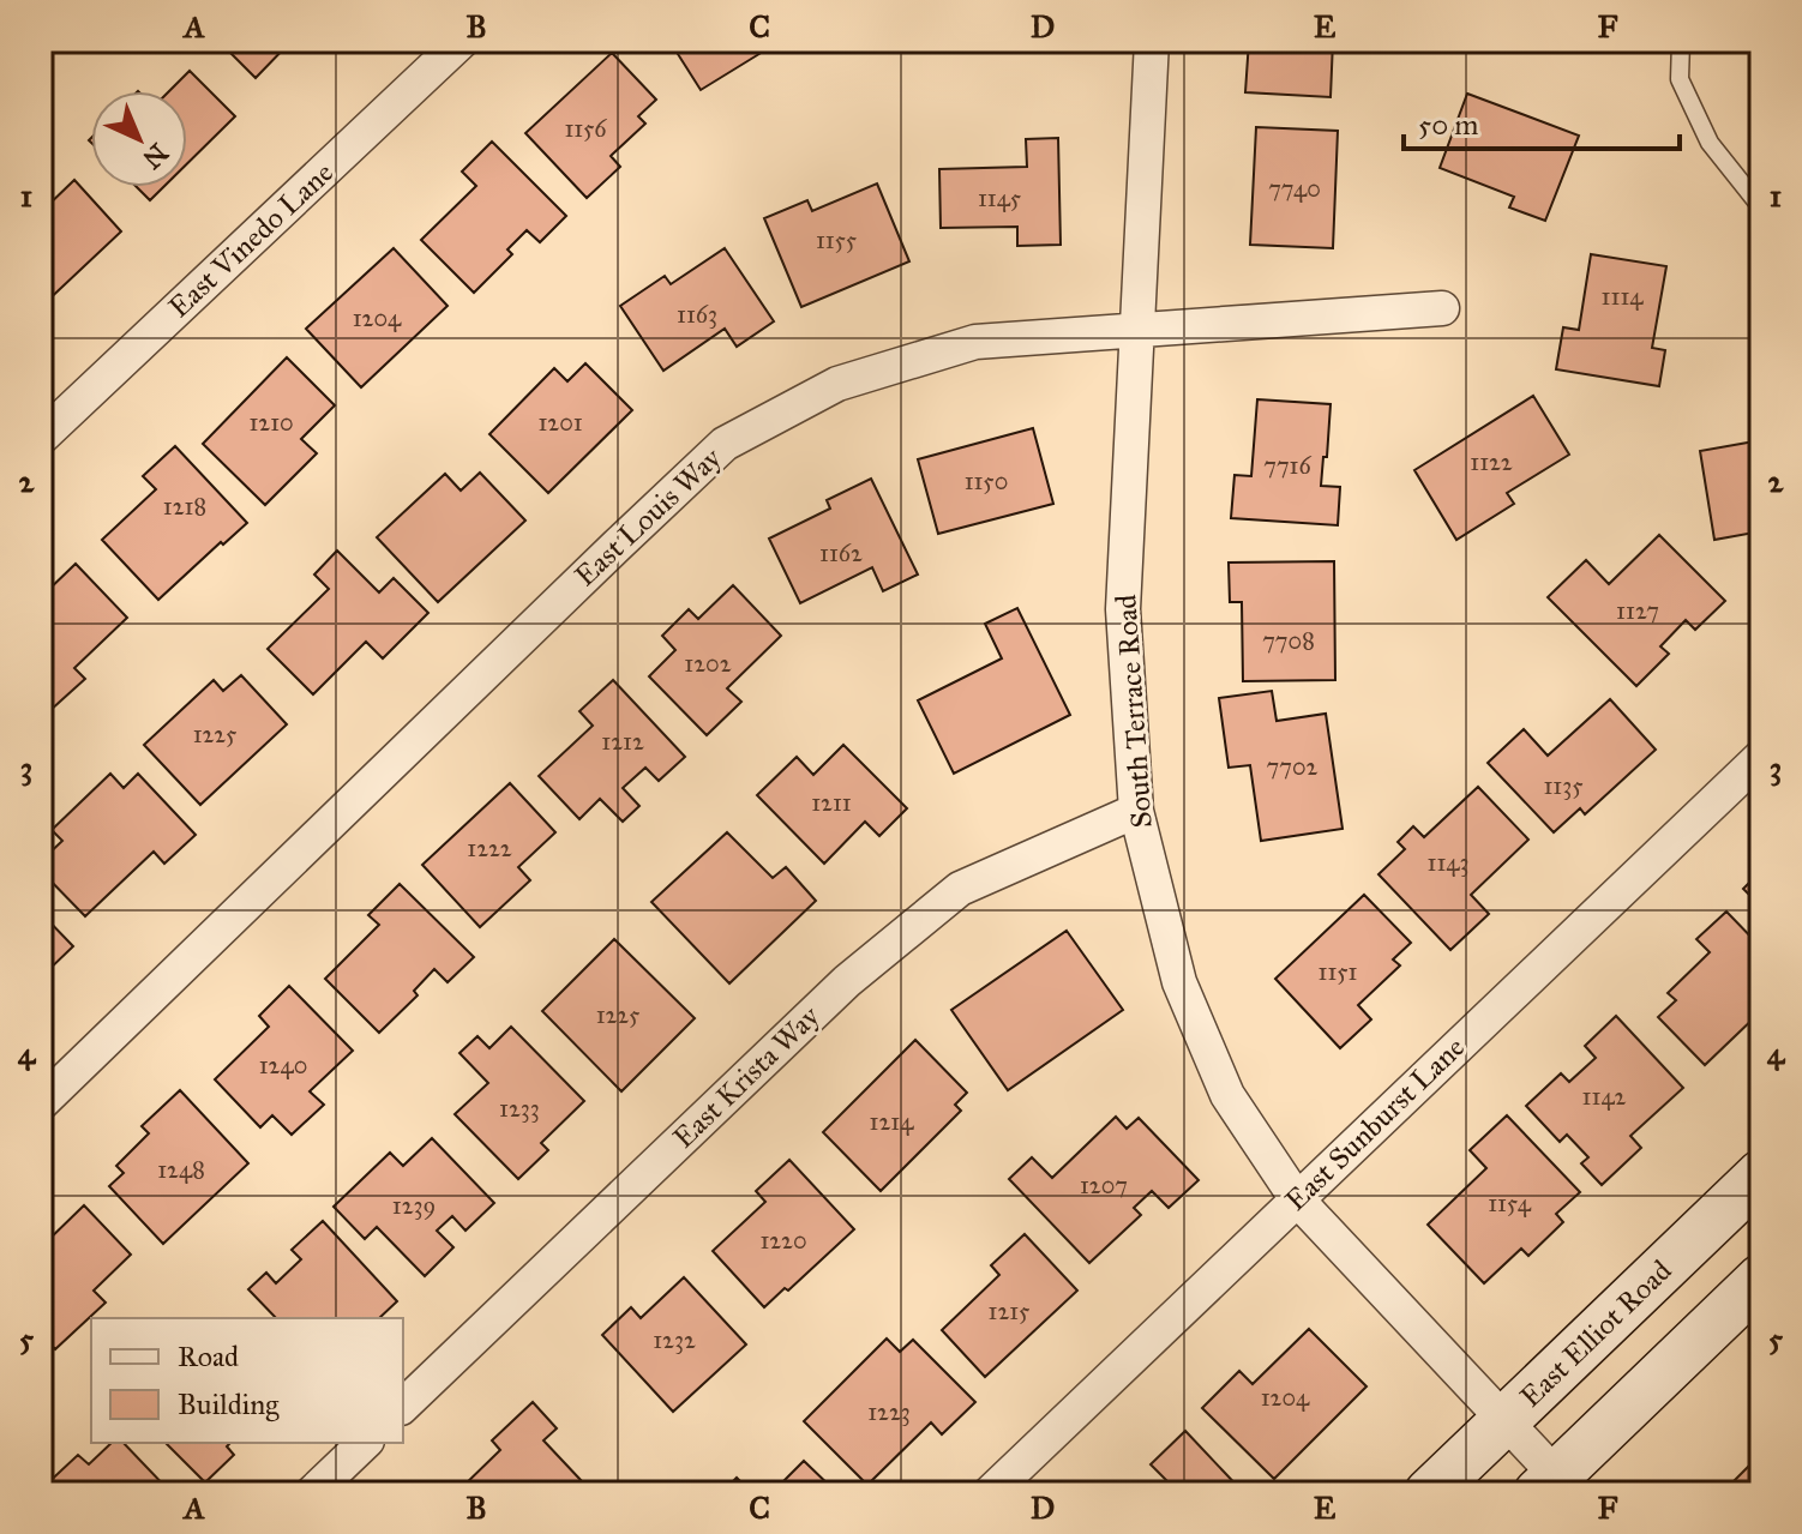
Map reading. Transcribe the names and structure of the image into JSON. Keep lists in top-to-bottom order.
{
  "streets": {
    "main road": ["East Elliot Road"],
    "street": [
      "East Vinedo Lane",
      "East Louis Way",
      "South Terrace Road",
      "East Krista Way",
      "East Sunburst Lane"
    ]
  },
  "crossings": [
    ["East Louis Way", "South Terrace Road"],
    ["South Terrace Road", "East Krista Way"],
    ["South Terrace Road", "East Sunburst Lane"],
    ["South Terrace Road", "East Elliot Road"]
  ],
  "house_numbers": [
    "1156",
    "7740",
    "1145",
    "1155",
    "1114",
    "1163",
    "1204",
    "1210",
    "1201",
    "1122",
    "7716",
    "1150",
    "1218",
    "1162",
    "1127",
    "7708",
    "1202",
    "1225",
    "1212",
    "7702",
    "1135",
    "1211",
    "1222",
    "1143",
    "1151",
    "1225",
    "1240",
    "1142",
    "1233",
    "1214",
    "1248",
    "1207",
    "1154",
    "1239",
    "1220",
    "1215",
    "1232",
    "1204",
    "1223"
  ],
  "legend": ["Road", "Building"],
  "scale_bar": "50 m",
  "north": "bottom right",
  "grid": {
    "columns": [
      "A",
      "B",
      "C",
      "D",
      "E",
      "F"
    ],
    "rows": [
      "1",
      "2",
      "3",
      "4",
      "5"
    ]
  }
}
